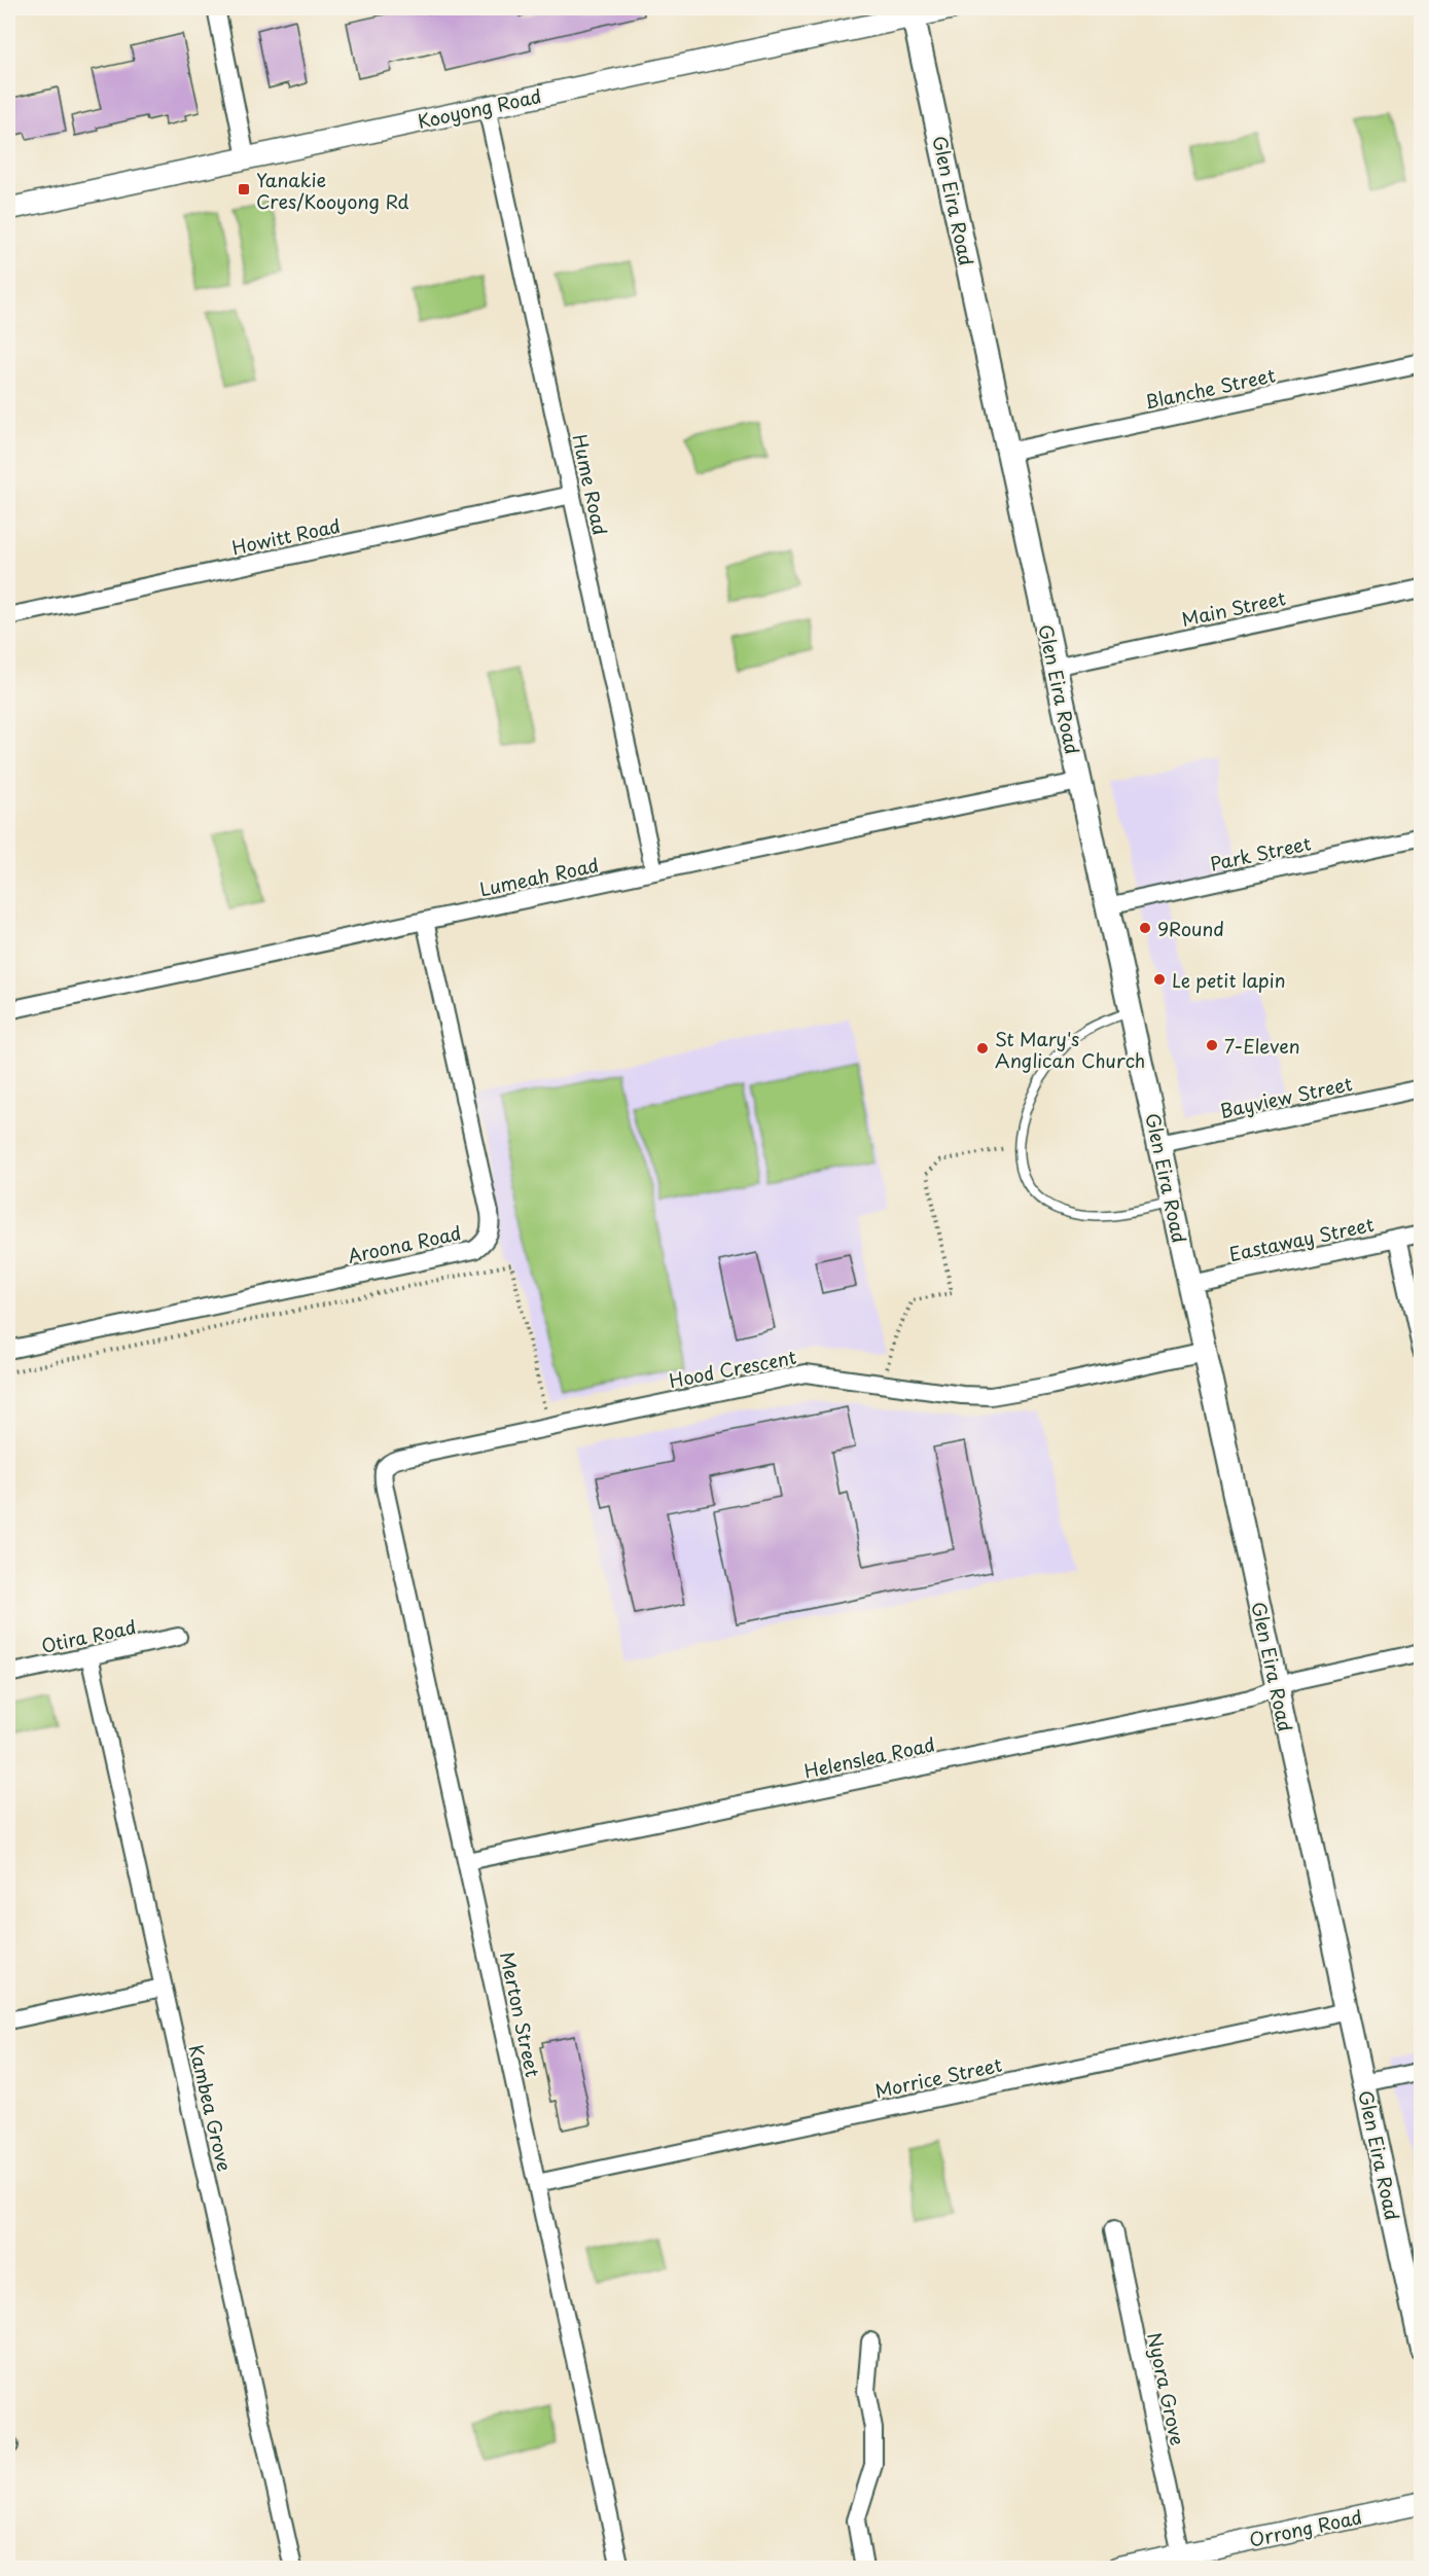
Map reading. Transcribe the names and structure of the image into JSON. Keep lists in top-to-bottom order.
{
  "streets": {
    "main road": ["Glen Eira Road"],
    "street": [
      "Kooyong Road",
      "Blanche Street",
      "Hume Road",
      "Howitt Road",
      "Main Street",
      "Park Street",
      "Lumeah Road",
      "Bayview Street",
      "Eastaway Street",
      "Aroona Road",
      "Hood Crescent",
      "Otira Road",
      "Helenslea Road",
      "Merton Street",
      "Morrice Street",
      "Kambea Grove",
      "Nyora Grove",
      "Orrong Road"
    ]
  },
  "crossings": [
    ["Kooyong Road", "Glen Eira Road"],
    ["Kooyong Road", "Hume Road"],
    ["Glen Eira Road", "Blanche Street"],
    ["Glen Eira Road", "Main Street"],
    ["Glen Eira Road", "Park Street"],
    ["Glen Eira Road", "Lumeah Road"],
    ["Glen Eira Road", "Bayview Street"],
    ["Glen Eira Road", "Eastaway Street"],
    ["Glen Eira Road", "Hood Crescent"],
    ["Glen Eira Road", "Helenslea Road"],
    ["Glen Eira Road", "Morrice Street"],
    ["Hume Road", "Howitt Road"],
    ["Hume Road", "Lumeah Road"],
    ["Lumeah Road", "Aroona Road"],
    ["Hood Crescent", "Merton Street"],
    ["Otira Road", "Kambea Grove"],
    ["Helenslea Road", "Merton Street"],
    ["Merton Street", "Morrice Street"],
    ["Nyora Grove", "Orrong Road"]
  ],
  "places": {
    "transit": ["Yanakie Cres/Kooyong Rd"],
    "other": [
      "9Round",
      "Le petit lapin",
      "7-Eleven",
      "St Mary's Anglican Church"
    ]
  }
}
